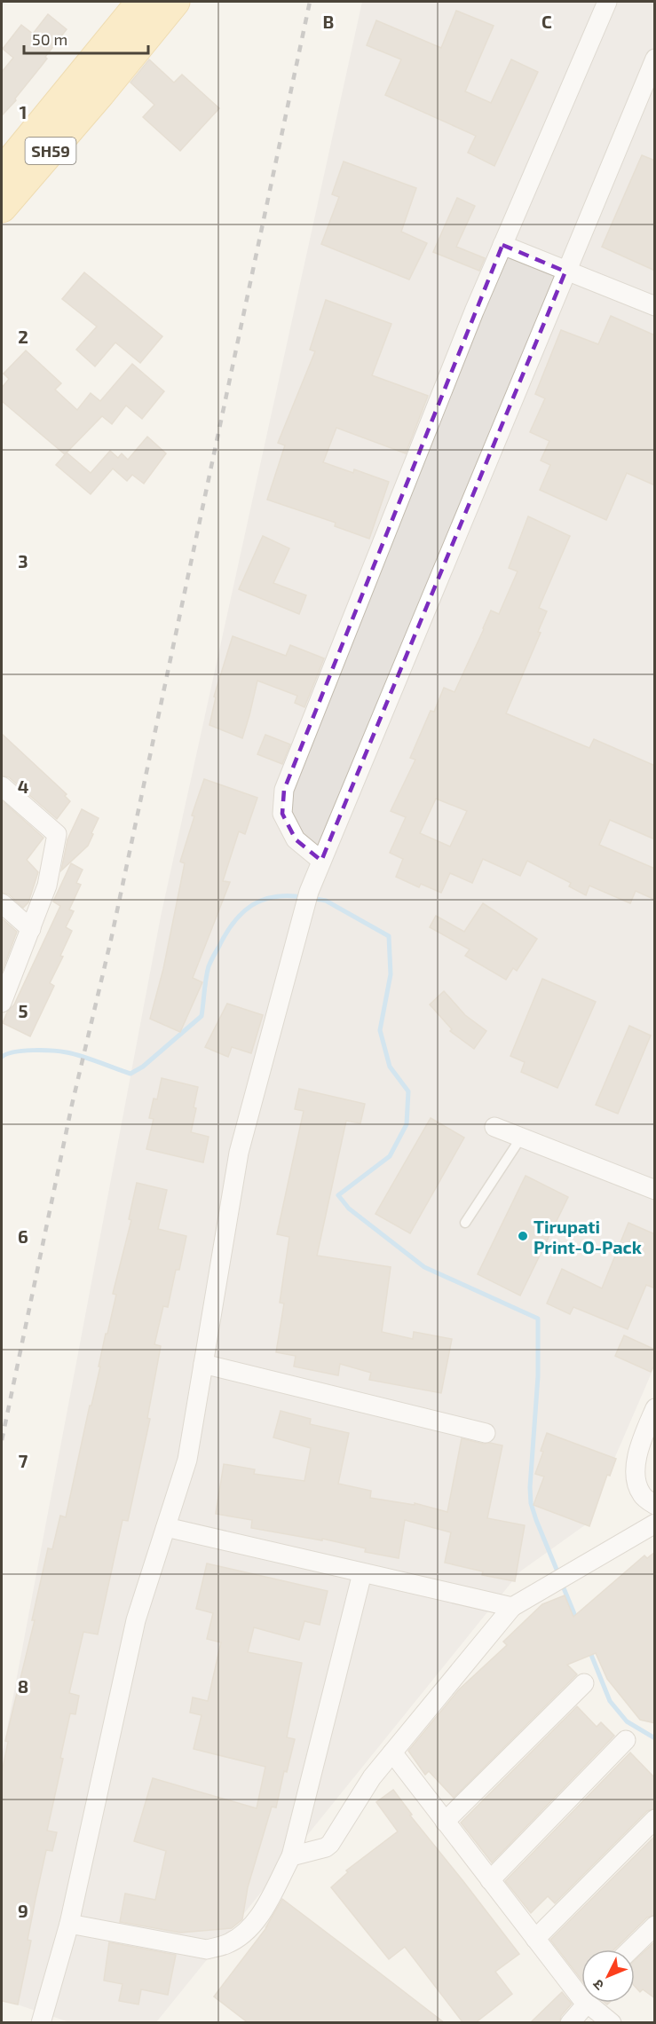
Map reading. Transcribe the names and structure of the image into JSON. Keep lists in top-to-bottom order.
{
  "streets": {
    "main road": ["SH59"]
  },
  "places": ["Tirupati Print-O-Pack"],
  "scale_bar": "50 m",
  "north": "bottom left",
  "grid": {
    "columns": ["B", "C"],
    "rows": [
      "1",
      "2",
      "3",
      "4",
      "5",
      "6",
      "7",
      "8",
      "9"
    ]
  }
}
